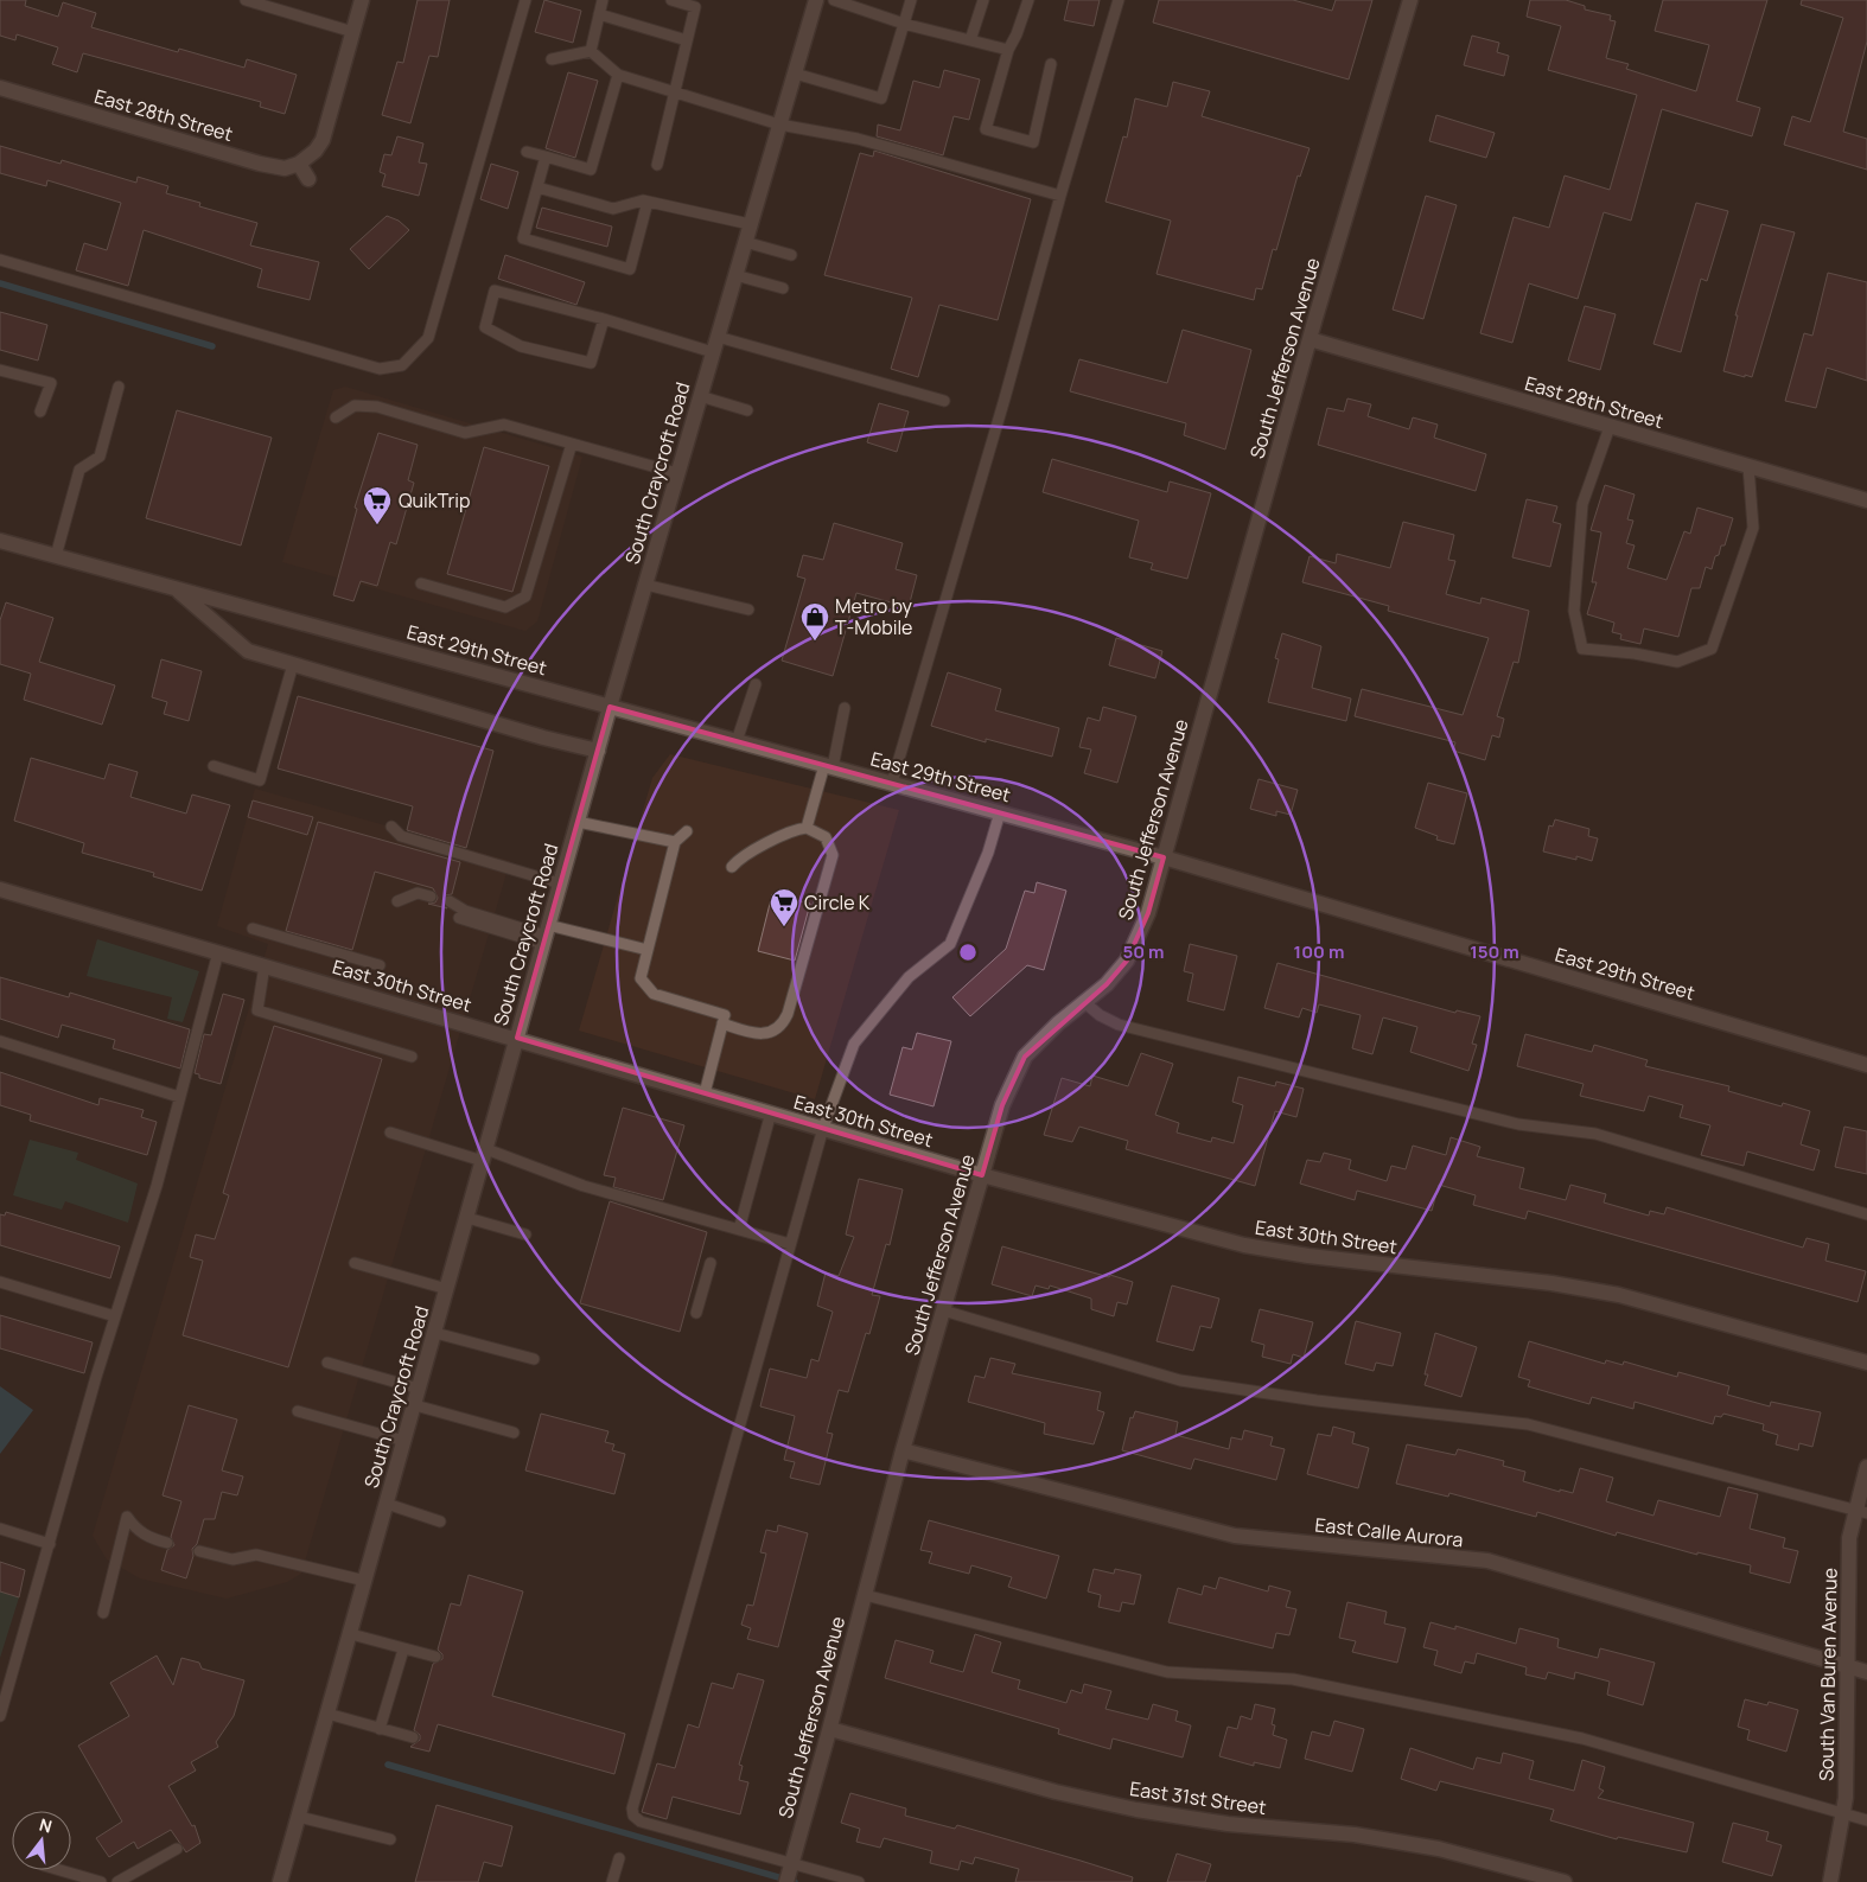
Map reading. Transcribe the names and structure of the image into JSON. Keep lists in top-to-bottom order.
{
  "streets": {
    "street": [
      "East 28th Street",
      "South Jefferson Avenue",
      "South Craycroft Road",
      "East 29th Street",
      "East 30th Street",
      "East Calle Aurora",
      "South Van Buren Avenue",
      "East 31st Street"
    ]
  },
  "crossings": [
    ["East 28th Street", "South Jefferson Avenue"],
    ["South Jefferson Avenue", "East 29th Street"],
    ["South Jefferson Avenue", "East 30th Street"],
    ["South Jefferson Avenue", "East Calle Aurora"],
    ["South Jefferson Avenue", "East 31st Street"],
    ["South Craycroft Road", "East 29th Street"],
    ["South Craycroft Road", "East 30th Street"],
    ["East Calle Aurora", "South Van Buren Avenue"]
  ],
  "places": {
    "supermarket": ["QuikTrip", "Circle K"],
    "shop": ["Metro by T-Mobile"]
  },
  "north": "top",
  "rings": ["50 m", "100 m", "150 m"]
}
